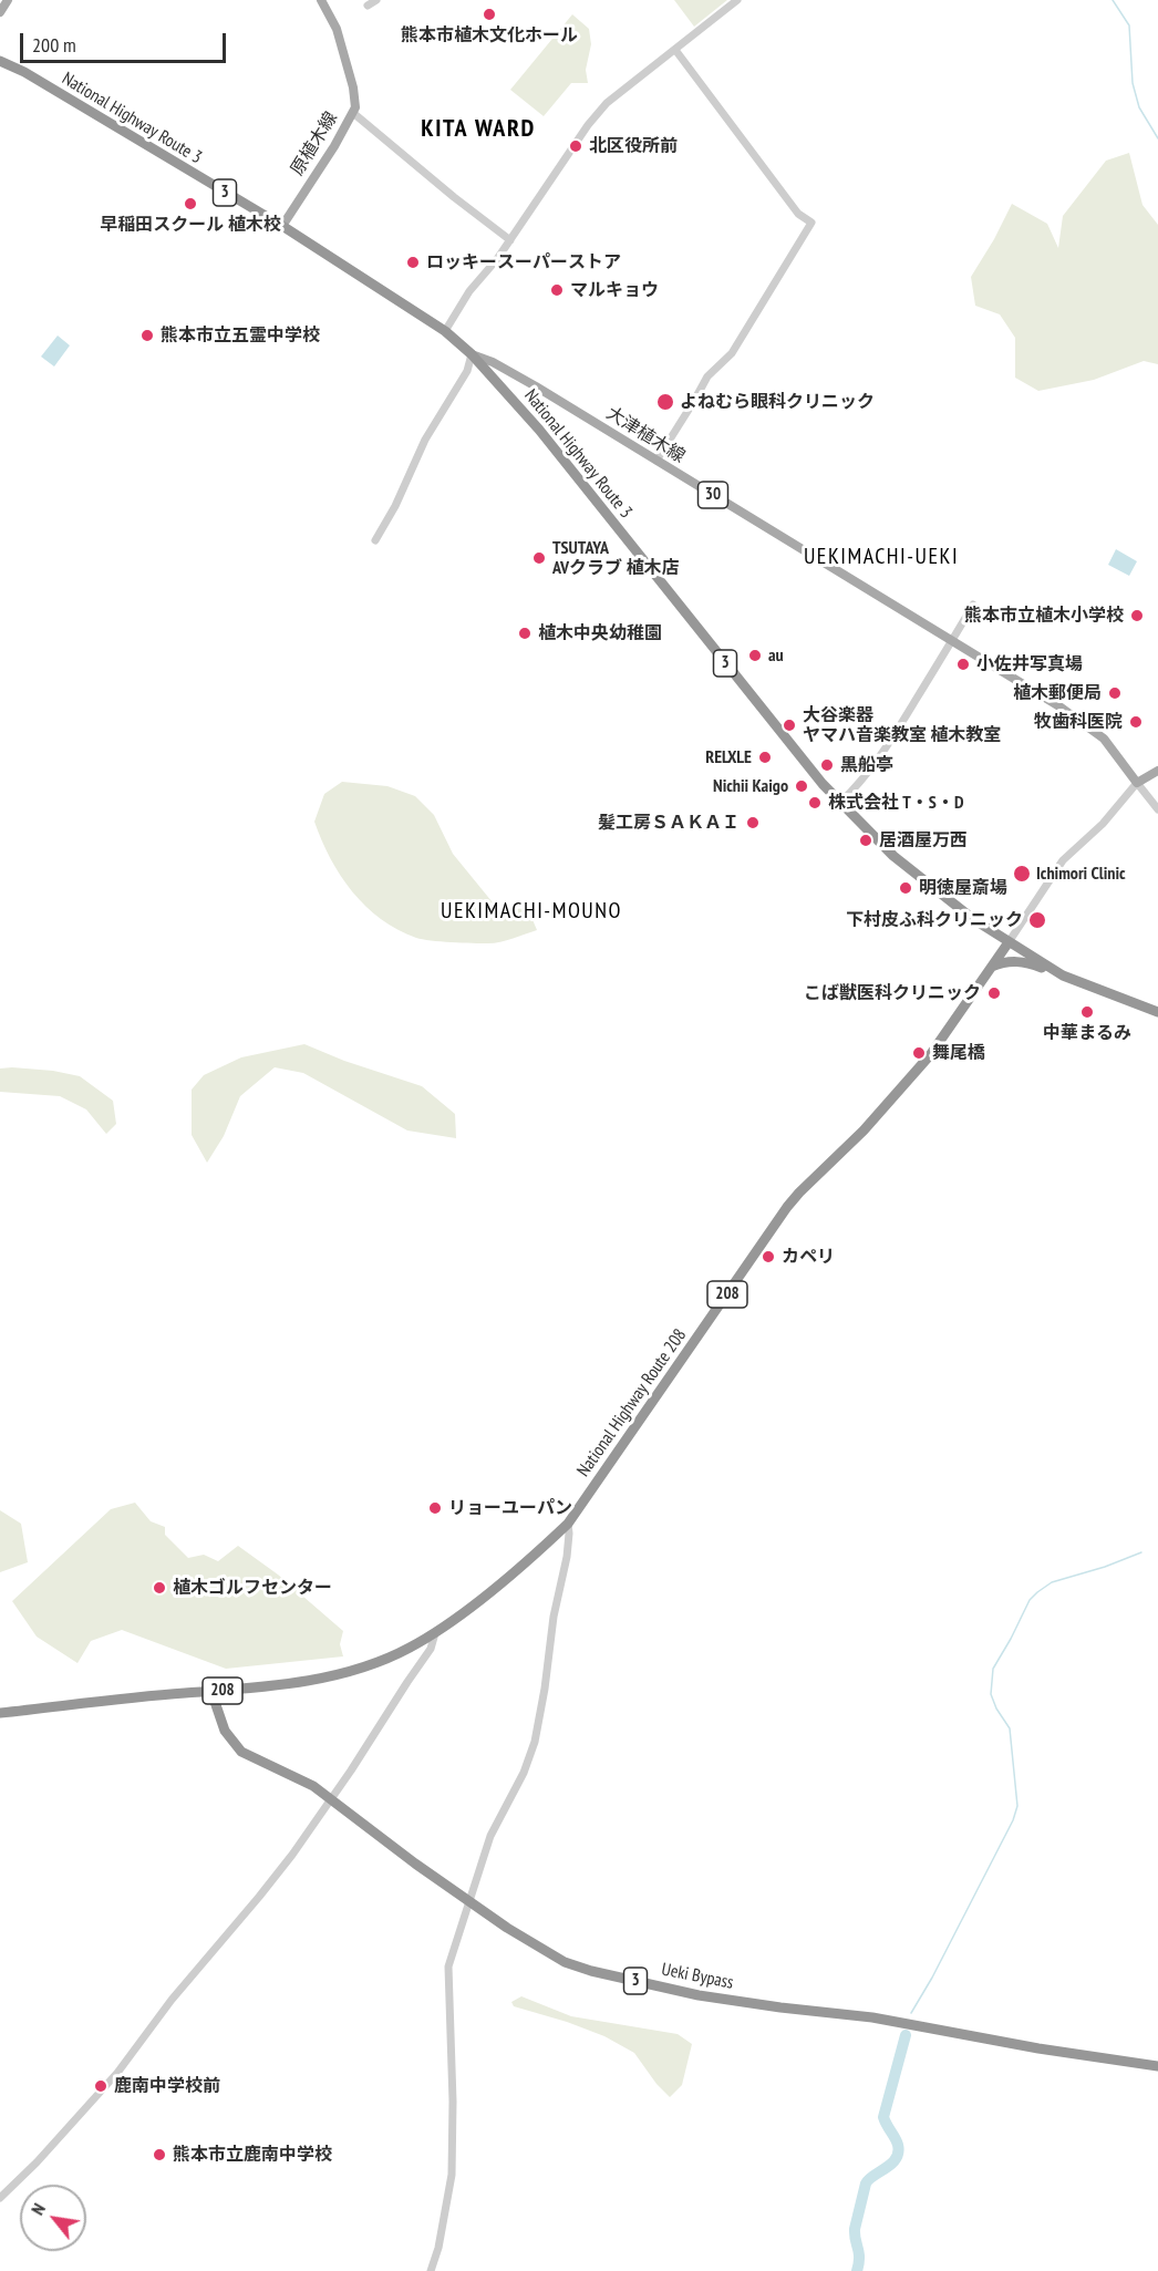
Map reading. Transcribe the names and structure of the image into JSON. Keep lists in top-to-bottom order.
{
  "streets": {
    "highway": [
      "National Highway Route 3",
      "3",
      "208",
      "National Highway Route 208",
      "Ueki Bypass"
    ],
    "main road": ["原植木線", "大津植木線", "30"]
  },
  "crossings": [
    ["National Highway Route 3", "原植木線"],
    ["National Highway Route 3", "大津植木線"],
    ["National Highway Route 3", "National Highway Route 208"],
    ["National Highway Route 208", "Ueki Bypass"]
  ],
  "districts": ["KITA WARD", "UEKIMACHI-UEKI", "UEKIMACHI-MOUNO"],
  "places": [
    "熊本市植木文化ホール",
    "北区役所前",
    "早稲田スクール 植木校",
    "ロッキースーパーストア",
    "マルキョウ",
    "熊本市立五霊中学校",
    "よねむら眼科クリニック",
    "TSUTAYA AVクラブ 植木店",
    "熊本市立植木小学校",
    "植木中央幼稚園",
    "au",
    "小佐井写真場",
    "植木郵便局",
    "牧歯科医院",
    "大谷楽器 ヤマハ音楽教室 植木教室",
    "RELXLE",
    "黒船亭",
    "Nichii Kaigo",
    "株式会社 T・S・D",
    "髪工房ＳＡＫＡＩ",
    "居酒屋万西",
    "Ichimori Clinic",
    "明徳屋斎場",
    "下村皮ふ科クリニック",
    "こば獣医科クリニック",
    "中華まるみ",
    "舞尾橋",
    "カペリ",
    "リョーユーパン",
    "植木ゴルフセンター",
    "鹿南中学校前",
    "熊本市立鹿南中学校"
  ],
  "scale_bar": "200 m",
  "north": "top left"
}
